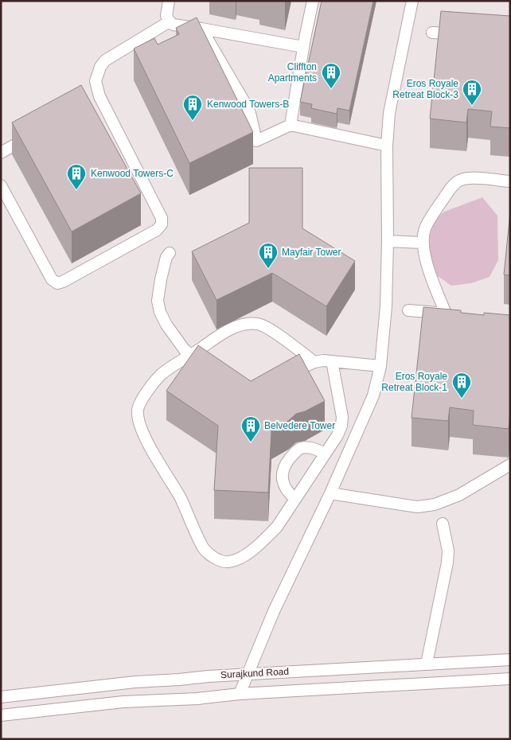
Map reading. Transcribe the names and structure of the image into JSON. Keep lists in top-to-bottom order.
{
  "streets": {
    "street": ["Surajkund Road"]
  },
  "places": {
    "building": [
      "Cliffton Apartments",
      "Eros Royale Retreat Block-3",
      "Kenwood Towers-B",
      "Kenwood Towers-C",
      "Mayfair Tower",
      "Eros Royale Retreat Block-1",
      "Belvedere Tower"
    ]
  }
}
